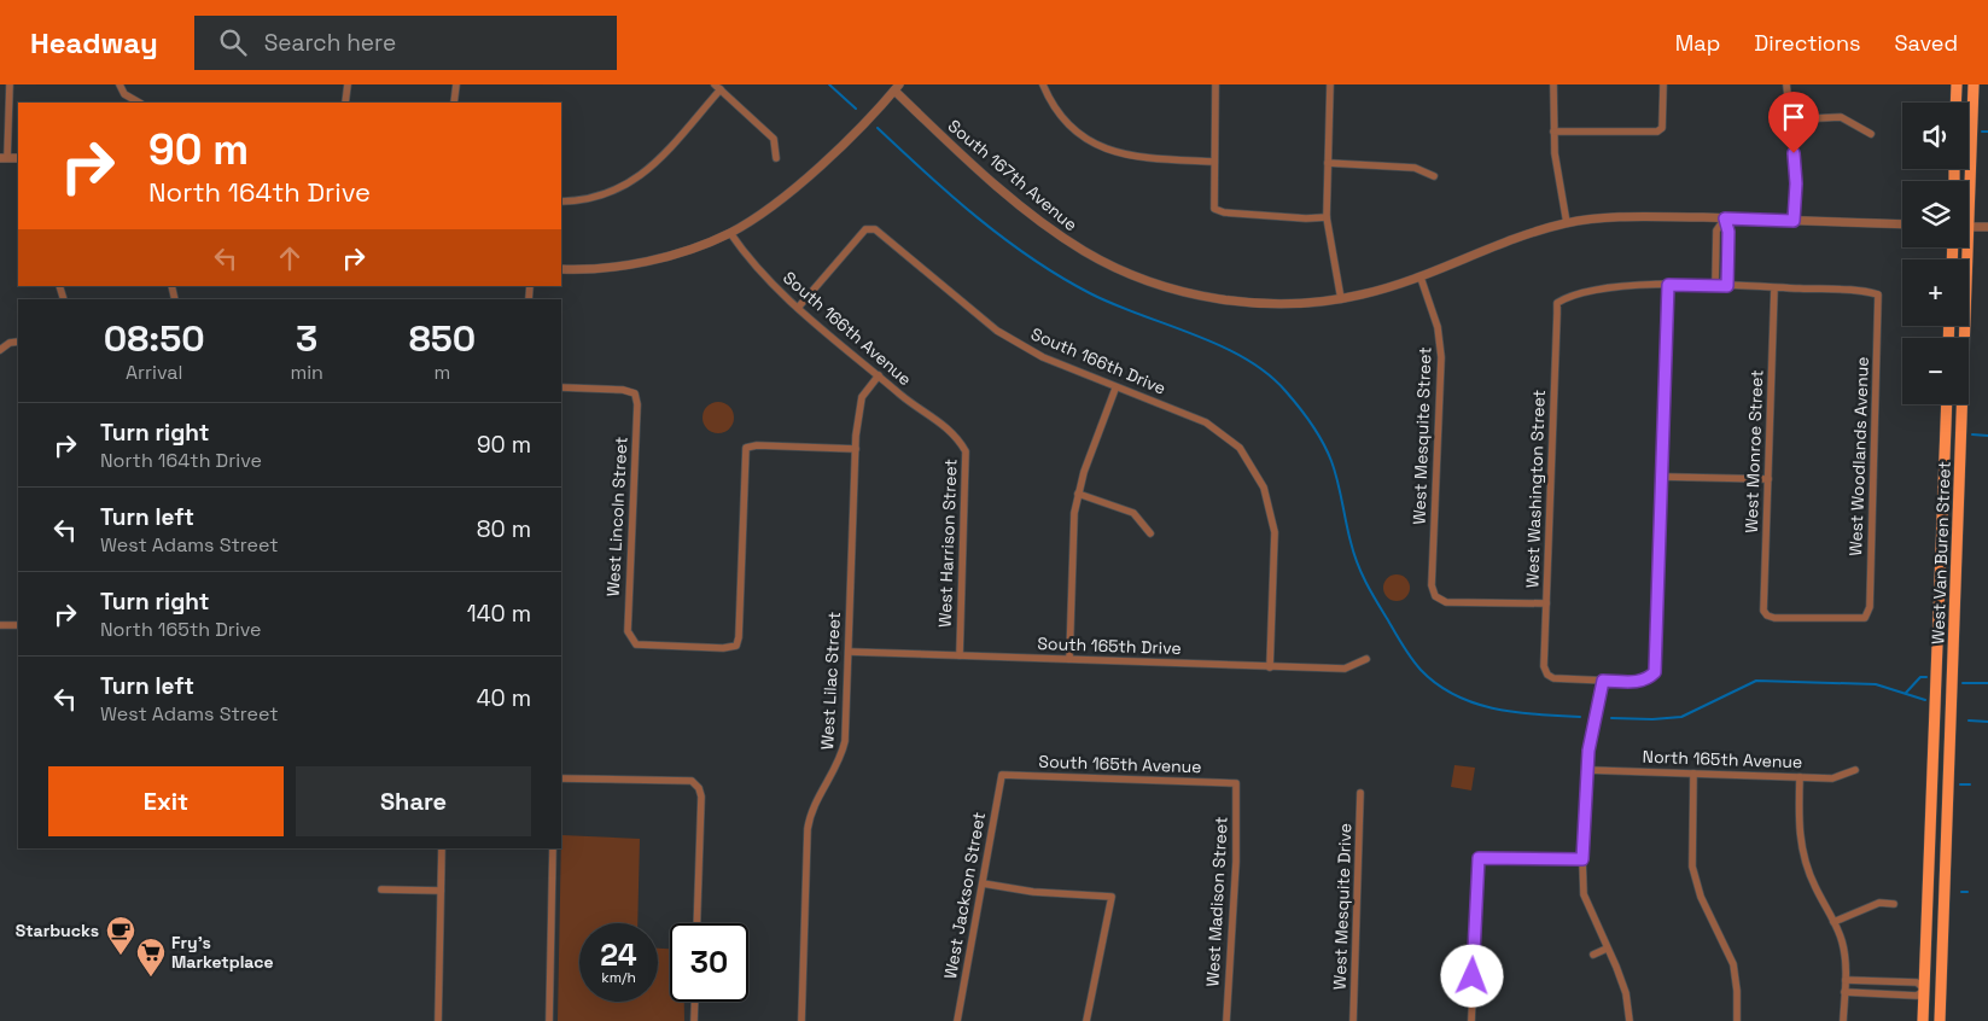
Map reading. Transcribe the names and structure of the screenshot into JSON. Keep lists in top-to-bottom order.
{
  "streets": {
    "main road": ["West Van Buren Street"],
    "street": [
      "South 167th Avenue",
      "South 166th Avenue",
      "South 166th Drive",
      "West Mesquite Street",
      "West Monroe Street",
      "West Woodlands Avenue",
      "West Washington Street",
      "West Lincoln Street",
      "West Harrison Street",
      "South 165th Drive",
      "West Lilac Street",
      "North 165th Avenue",
      "South 165th Avenue",
      "West Jackson Street",
      "West Madison Street",
      "West Mesquite Drive"
    ]
  },
  "crossings": [
    ["South 167th Avenue", "West Mesquite Street"],
    ["South 166th Avenue", "South 166th Drive"],
    ["South 166th Avenue", "West Harrison Street"],
    ["South 166th Avenue", "West Lilac Street"],
    ["South 166th Drive", "South 165th Drive"],
    ["West Mesquite Street", "West Washington Street"],
    ["West Monroe Street", "West Woodlands Avenue"],
    ["West Lincoln Street", "West Lilac Street"],
    ["West Harrison Street", "South 165th Drive"],
    ["South 165th Drive", "West Lilac Street"],
    ["South 165th Avenue", "West Jackson Street"],
    ["South 165th Avenue", "West Madison Street"]
  ],
  "places": {
    "cafe": ["Starbucks"],
    "supermarket": ["Fry's Marketplace"]
  },
  "page": {
    "header": "Headway",
    "search": "Search here",
    "nav": ["Map", "Directions", "Saved"],
    "map_buttons": ["+", "−"],
    "turn": ["90 m", "North 164th Drive"],
    "eta": [
      "08:50",
      "Arrival",
      "3",
      "min",
      "850",
      "m"
    ],
    "list": [
      {
        "name": "Turn right",
        "note": "North 164th Drive",
        "value": "90 m"
      },
      {
        "name": "Turn left",
        "note": "West Adams Street",
        "value": "80 m"
      },
      {
        "name": "Turn right",
        "note": "North 165th Drive",
        "value": "140 m"
      },
      {
        "name": "Turn left",
        "note": "West Adams Street",
        "value": "40 m"
      }
    ],
    "buttons": ["Exit", "Share"],
    "speed": "24 km/h",
    "limit": "30"
  }
}
